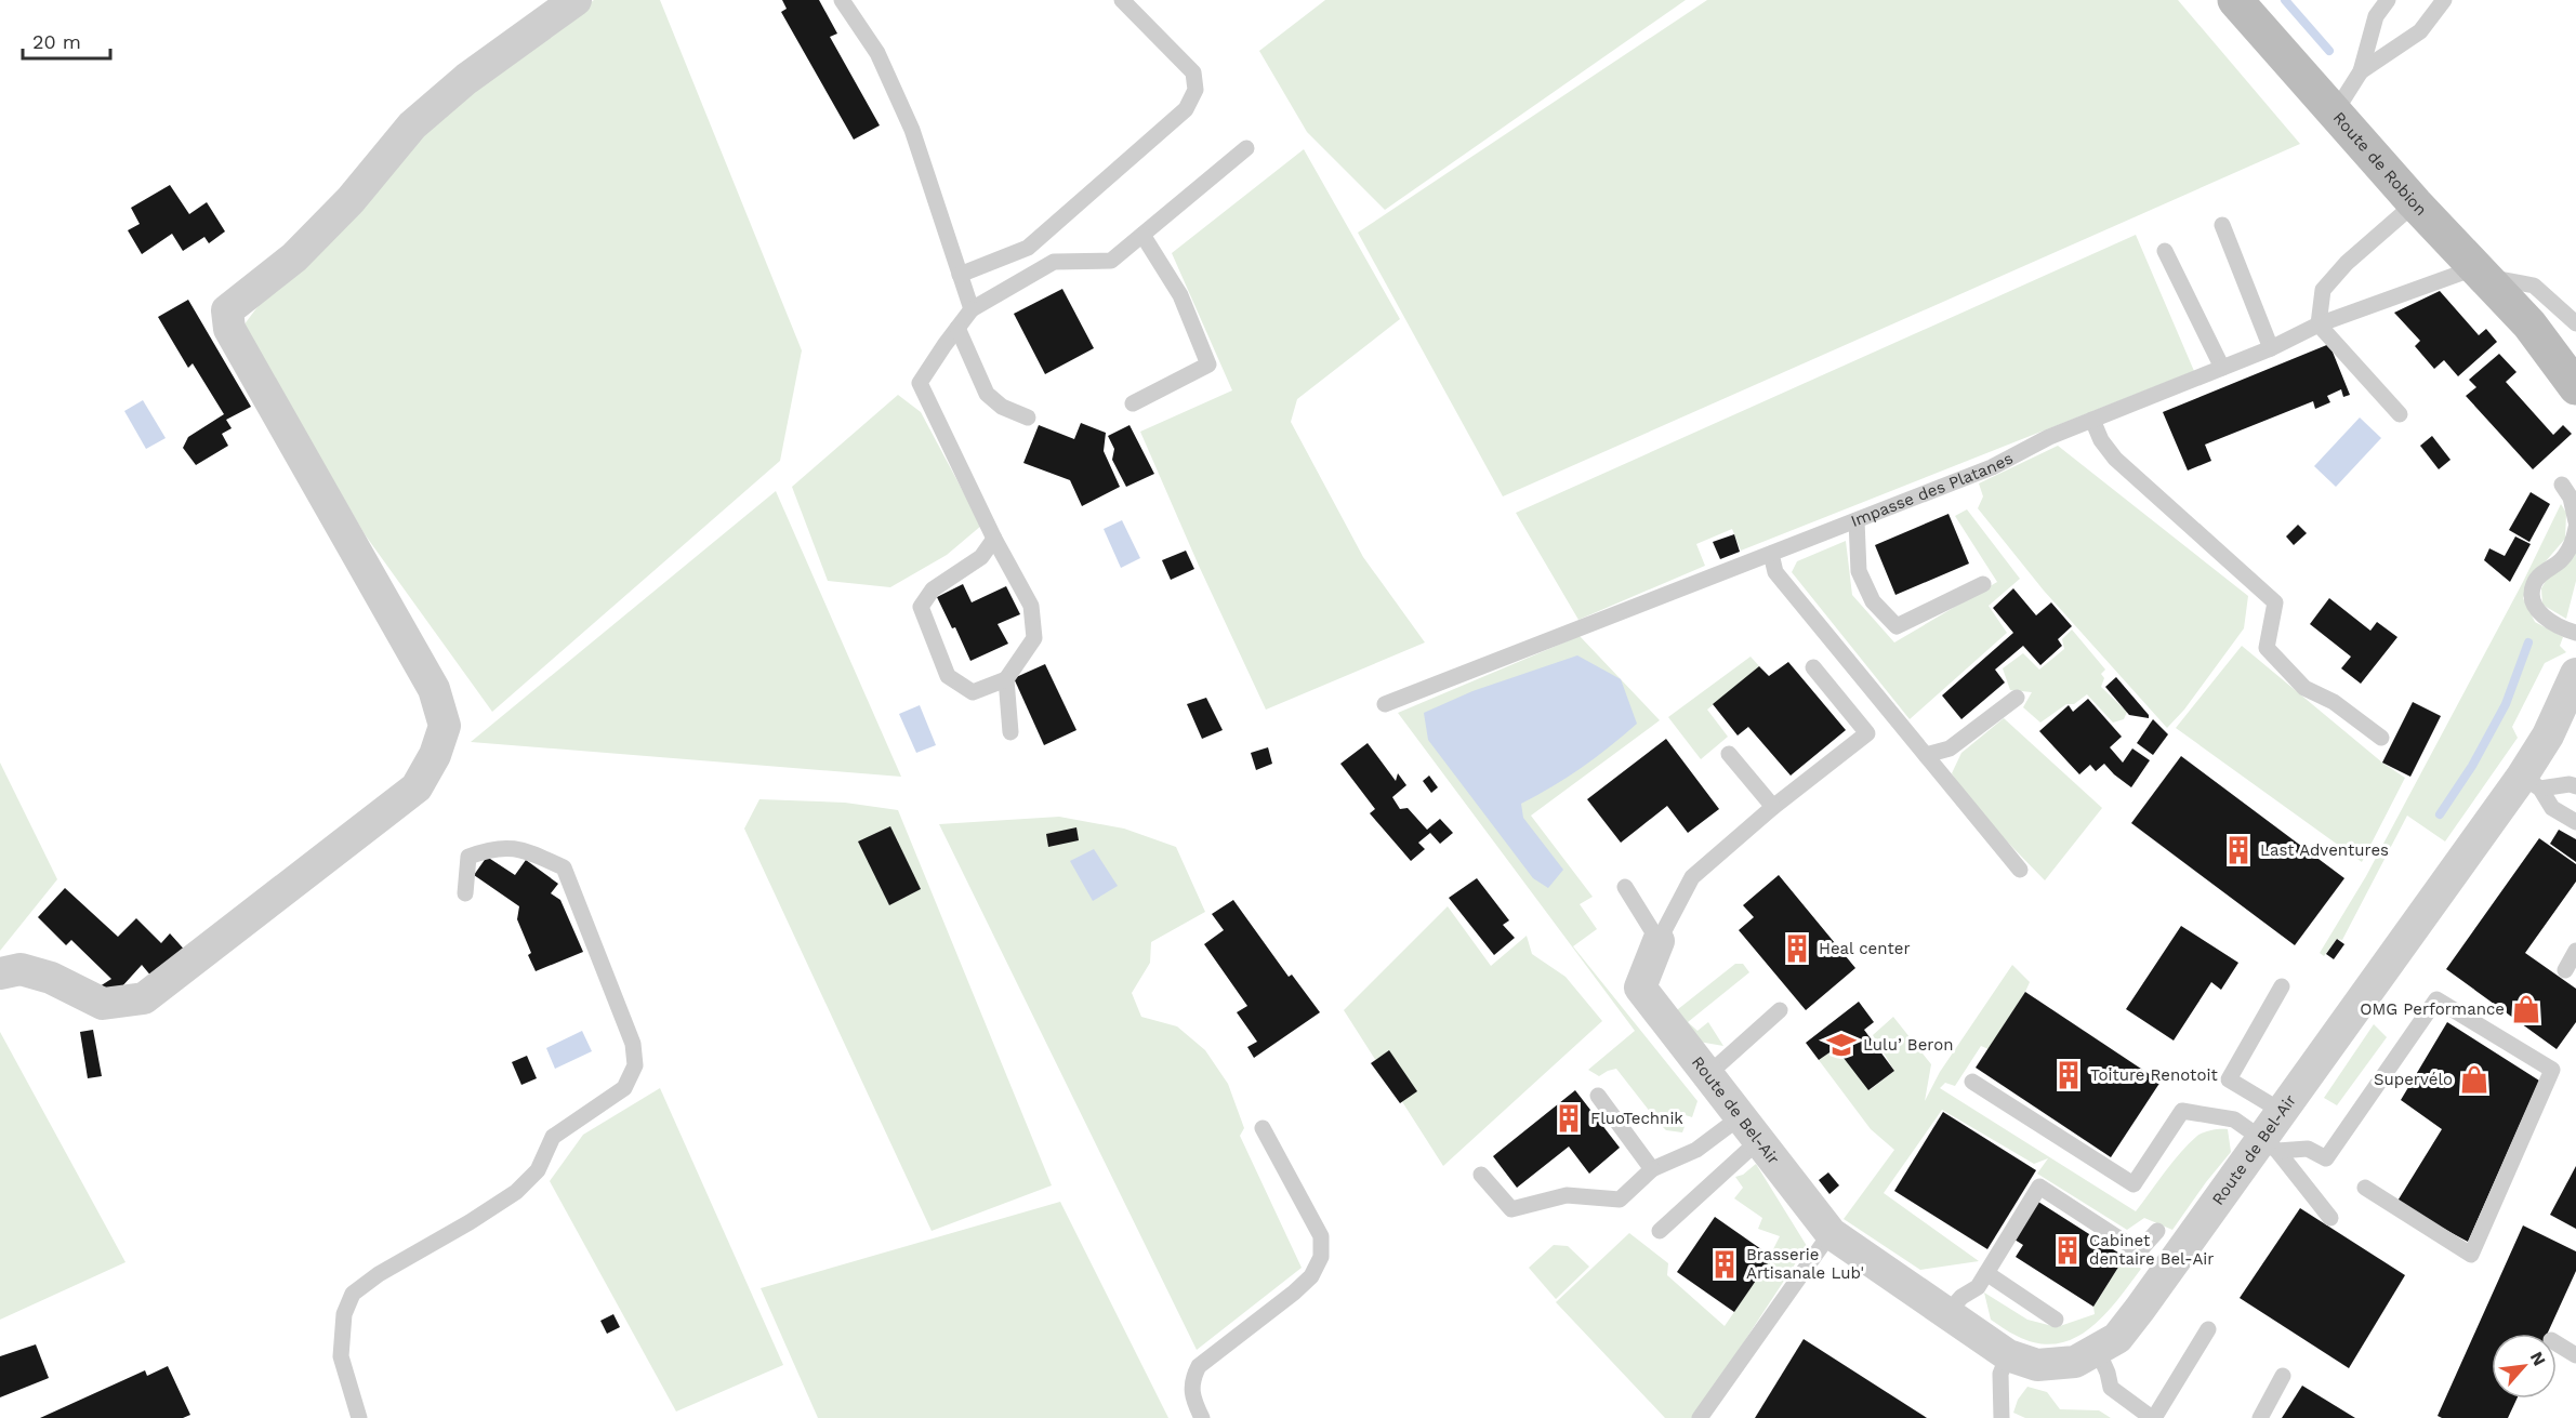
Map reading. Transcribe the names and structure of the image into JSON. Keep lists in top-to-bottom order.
{
  "streets": {
    "main road": ["Route de Robion"],
    "street": ["Route de Bel-Air"],
    "lane": ["Impasse des Platanes"]
  },
  "crossings": [
    ["Route de Robion", "Impasse des Platanes"]
  ],
  "places": {
    "building": [
      "Last Adventures",
      "Heal center",
      "Toiture Renotoit",
      "FluoTechnik",
      "Cabinet dentaire Bel-Air",
      "Brasserie Artisanale Lub'"
    ],
    "shop": ["OMG Performance", "Supervélo"],
    "school or university": ["Lulu’ Beron"]
  },
  "scale_bar": "20 m",
  "north": "top right"
}
